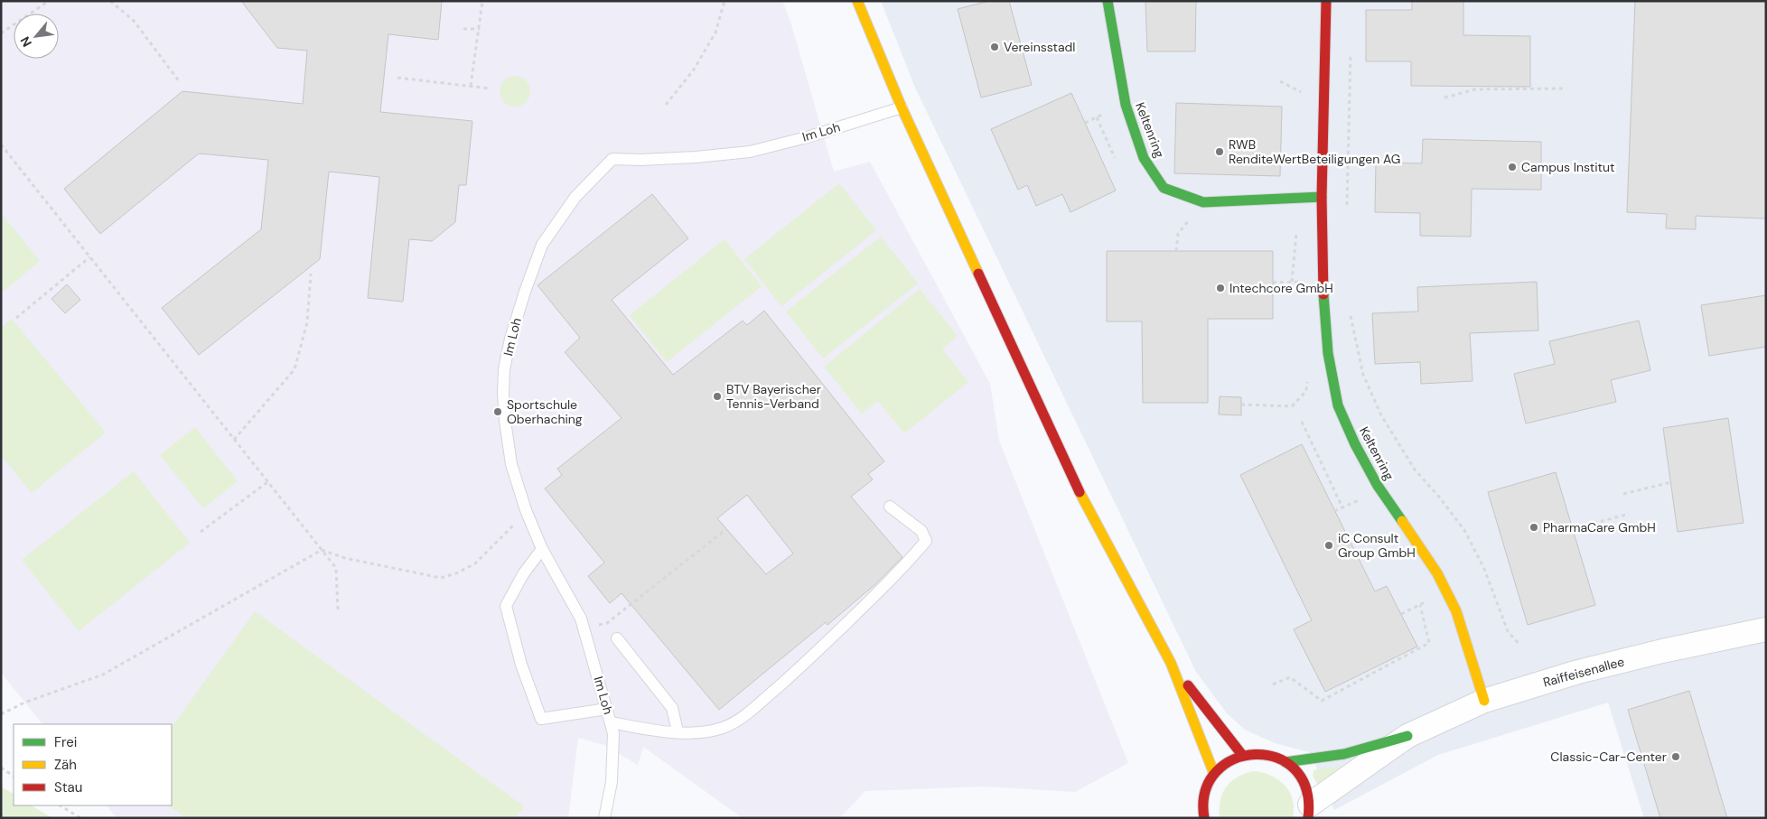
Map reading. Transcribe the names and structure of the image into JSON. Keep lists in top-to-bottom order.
{
  "streets": {
    "street": ["Keltenring", "Raiffeisenallee"],
    "lane": ["Im Loh"]
  },
  "crossings": [
    ["Keltenring", "Raiffeisenallee"]
  ],
  "places": [
    "Vereinsstadl",
    "RWB RenditeWertBeteiligungen AG",
    "Campus Institut",
    "Intechcore GmbH",
    "BTV Bayerischer Tennis-Verband",
    "Sportschule Oberhaching",
    "PharmaCare GmbH",
    "iC Consult Group GmbH",
    "Classic-Car-Center"
  ],
  "legend": ["Frei", "Zäh", "Stau"],
  "north": "bottom left"
}
